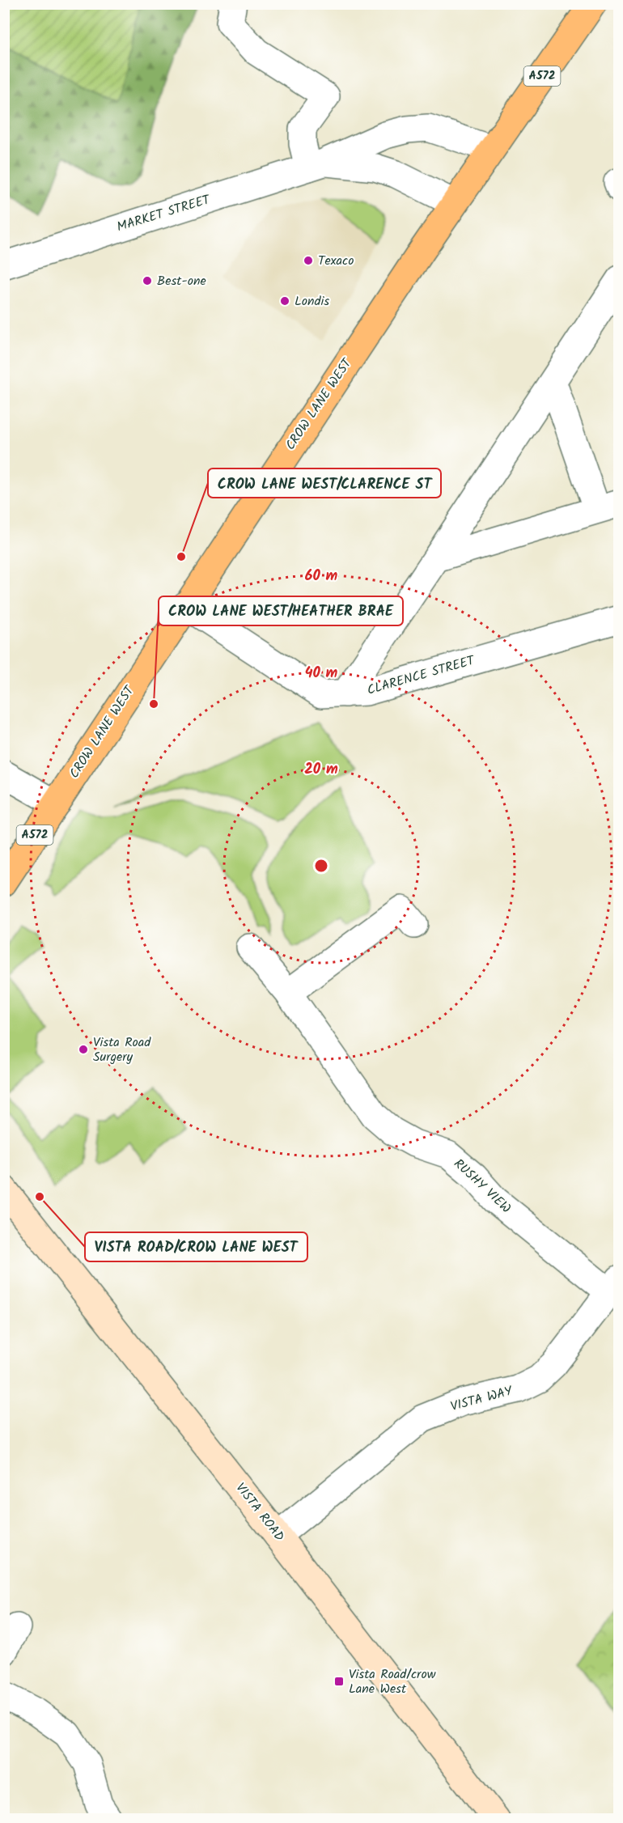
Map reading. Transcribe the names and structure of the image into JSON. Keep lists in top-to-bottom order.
{
  "streets": {
    "main road": ["A572", "CROW LANE WEST", "VISTA ROAD"],
    "street": [
      "MARKET STREET",
      "CLARENCE STREET",
      "RUSHY VIEW",
      "VISTA WAY"
    ]
  },
  "crossings": [
    ["MARKET STREET", "CROW LANE WEST"],
    ["CROW LANE WEST", "CLARENCE STREET"],
    ["RUSHY VIEW", "VISTA WAY"],
    ["VISTA WAY", "VISTA ROAD"]
  ],
  "places": {
    "other": [
      "Texaco",
      "Best-one",
      "Londis",
      "CROW LANE WEST/CLARENCE ST",
      "CROW LANE WEST/HEATHER BRAE",
      "Vista Road Surgery",
      "VISTA ROAD/CROW LANE WEST"
    ],
    "transit": ["Vista Road/crow Lane West"]
  },
  "rings": ["60 m", "40 m", "20 m"]
}
